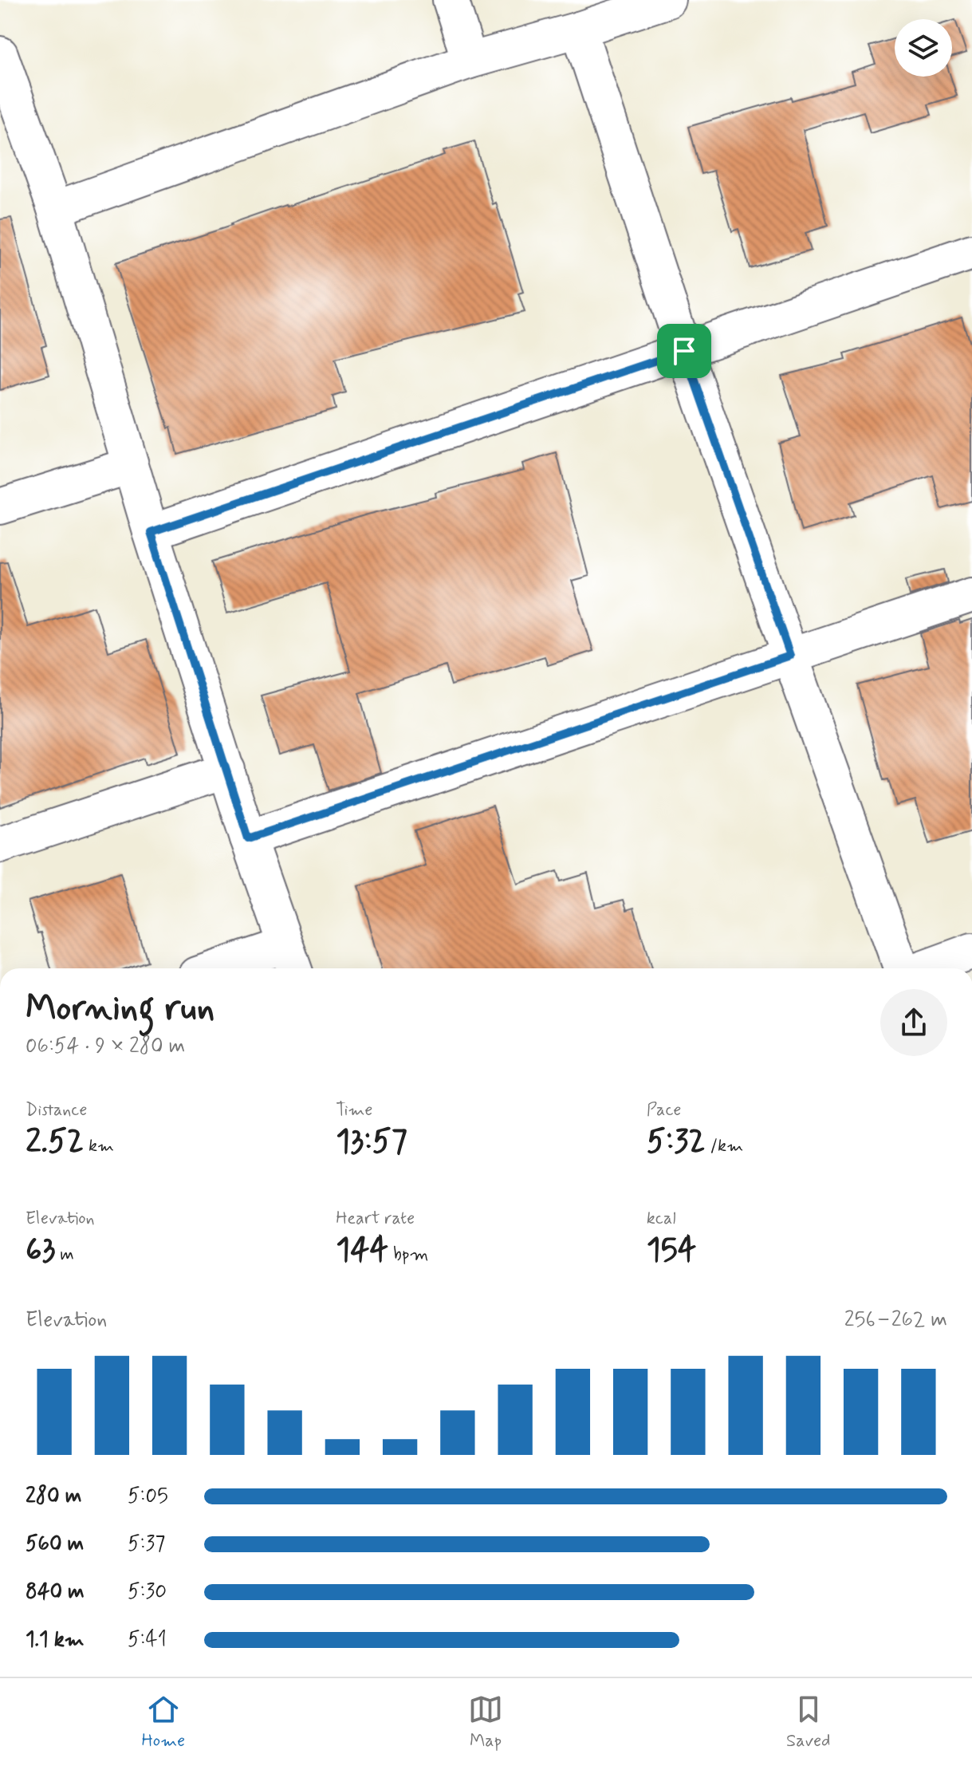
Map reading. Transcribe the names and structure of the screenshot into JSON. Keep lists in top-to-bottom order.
{
  "page": {
    "heading": ["Morning run", "06:54 · 9 × 280 m"],
    "stats": [
      ["Distance", "2.52 km"],
      ["Time", "13:57"],
      ["Pace", "5:32 /km"],
      ["Elevation", "63 m"],
      ["Heart rate", "144 bpm"],
      ["kcal", "154"]
    ],
    "chart": ["Elevation", "256–262 m"],
    "list": [
      {
        "name": "280 m",
        "note": "5:05"
      },
      {
        "name": "560 m",
        "note": "5:37"
      },
      {
        "name": "840 m",
        "note": "5:30"
      },
      {
        "name": "1.1 km",
        "note": "5:41"
      }
    ],
    "tabs": ["Home", "Map", "Saved"]
  }
}
